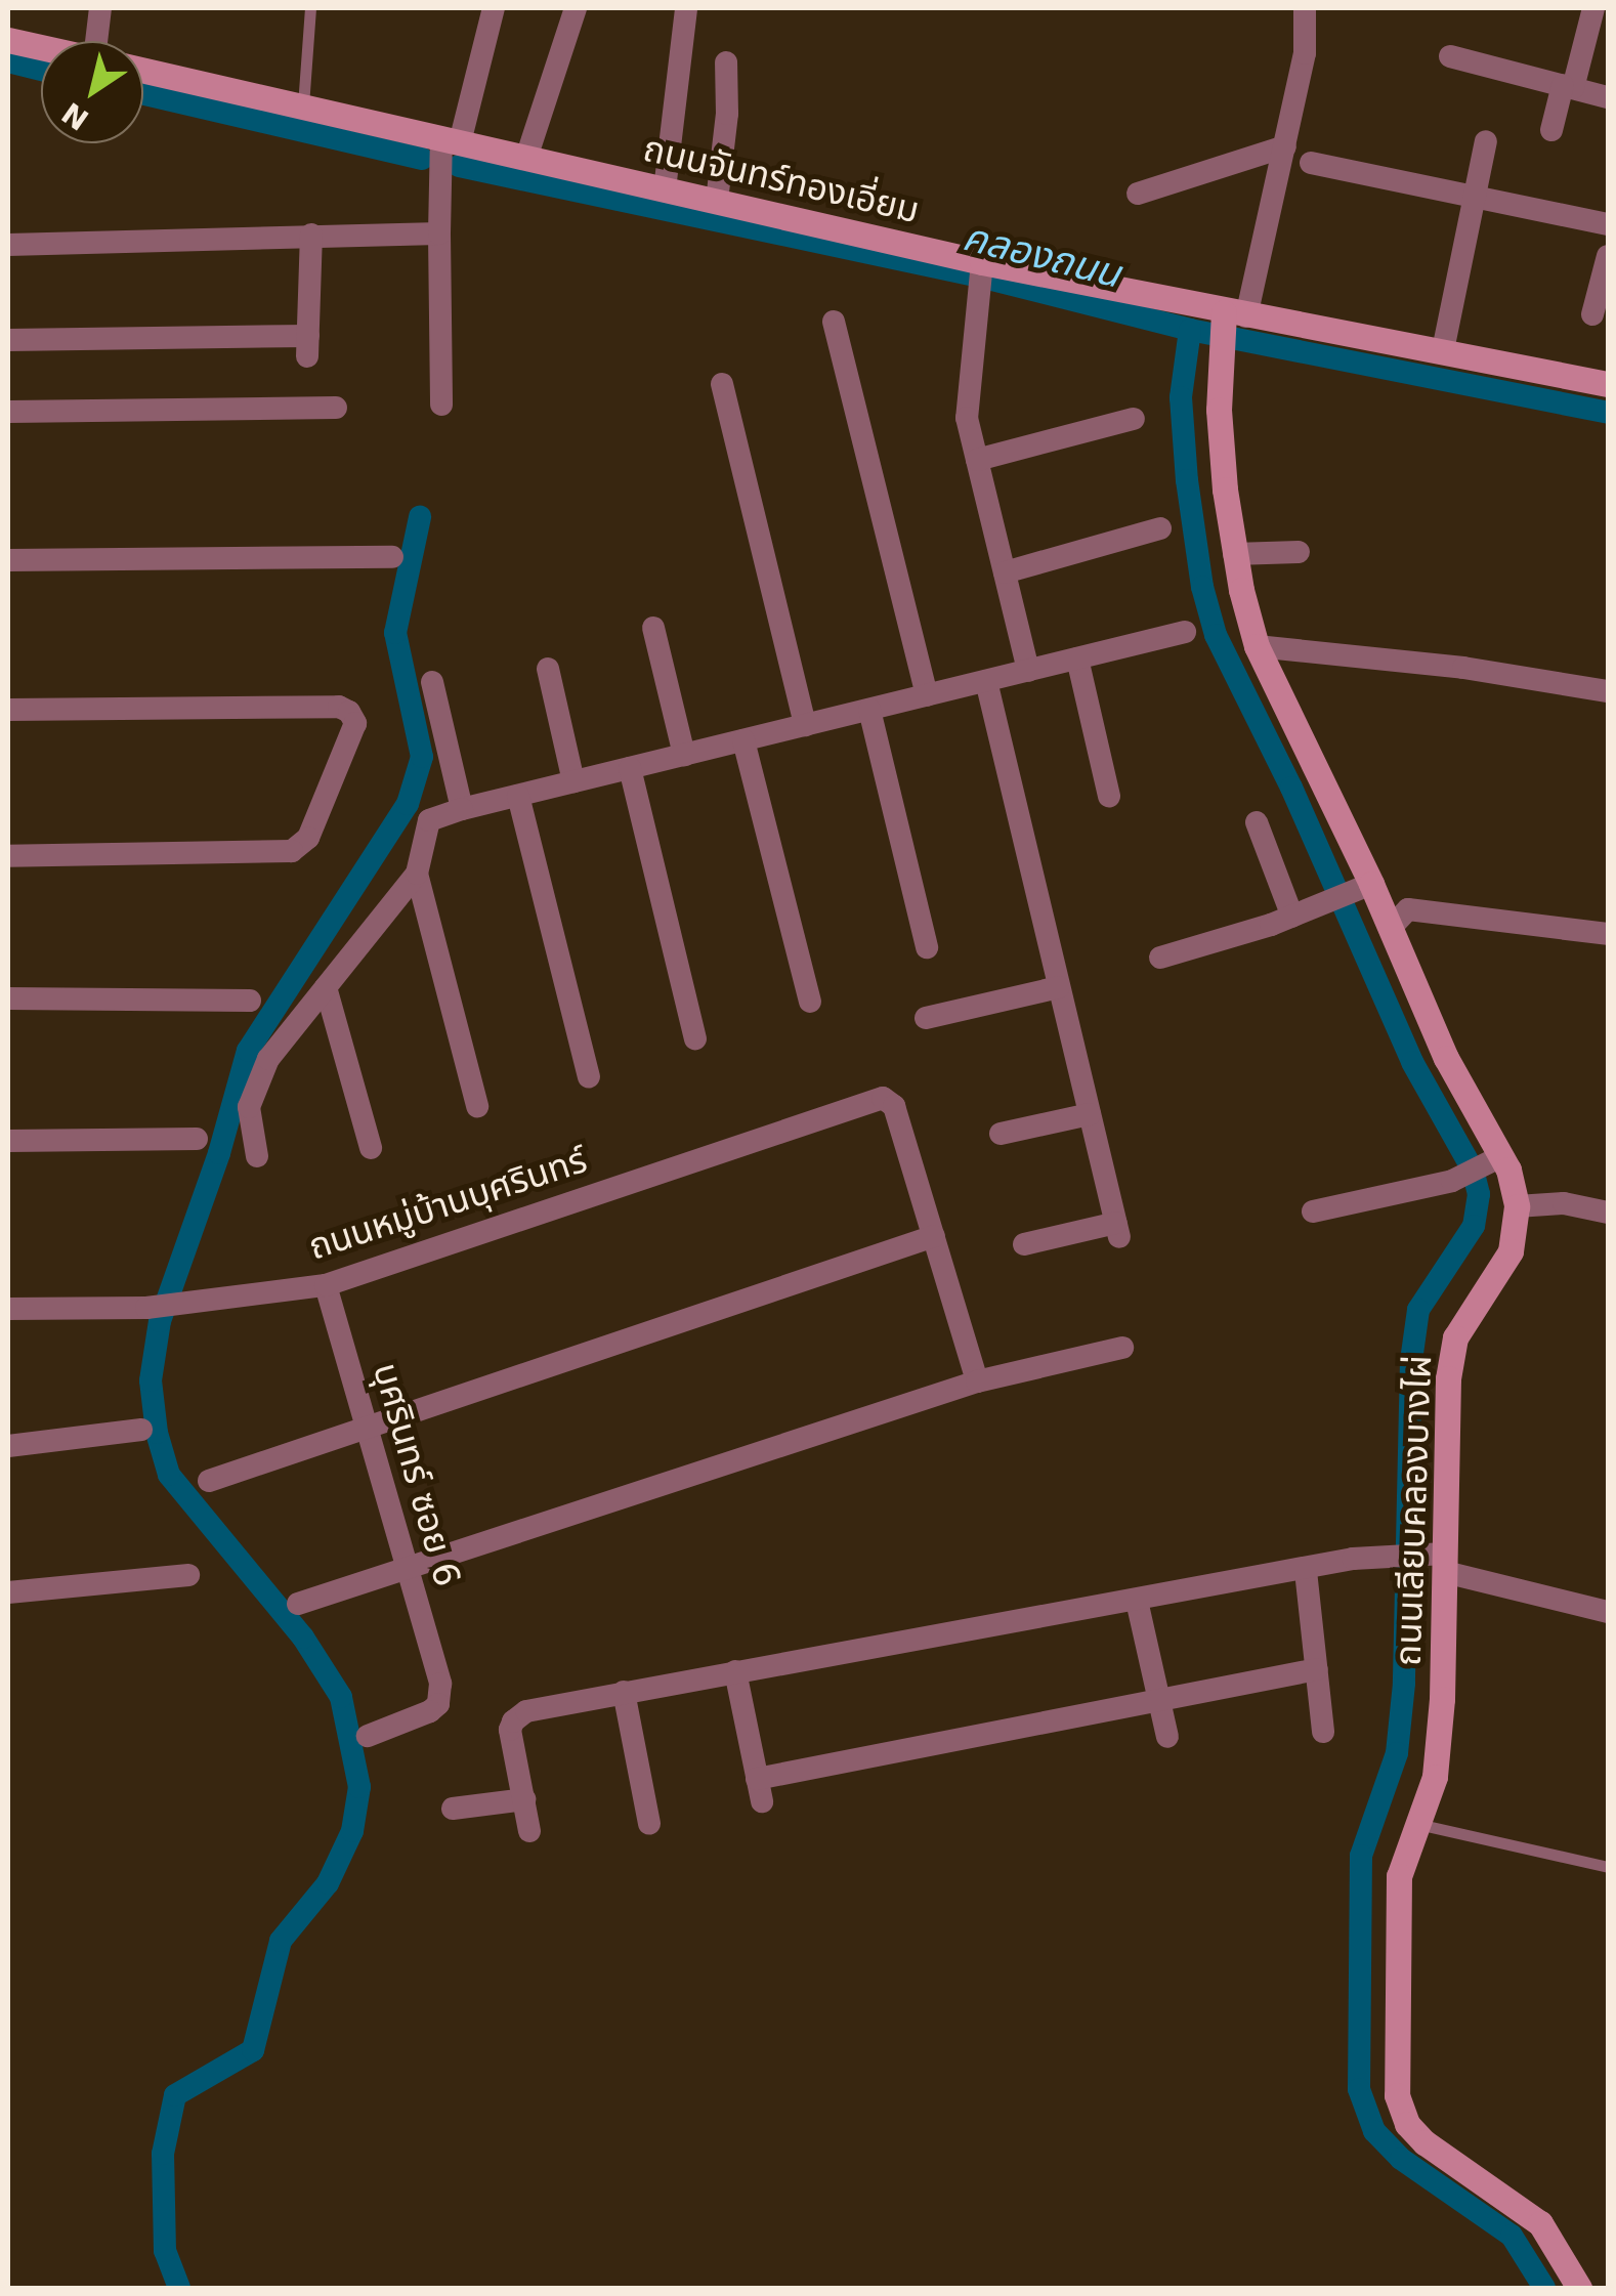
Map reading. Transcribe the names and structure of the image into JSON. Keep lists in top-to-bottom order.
{
  "streets": {
    "street": [
      "ถนนจันทร์ทองเอี่ยม",
      "ถนนหมู่บ้านบุศรินทร์",
      "บุศรินทร์ ซอย 6",
      "ถนนเลียบคลองบางไผ่"
    ]
  },
  "crossings": [
    ["ถนนจันทร์ทองเอี่ยม", "ถนนเลียบคลองบางไผ่"],
    ["ถนนหมู่บ้านบุศรินทร์", "บุศรินทร์ ซอย 6"]
  ],
  "water": ["คลองถนน"],
  "north": "bottom left"
}
